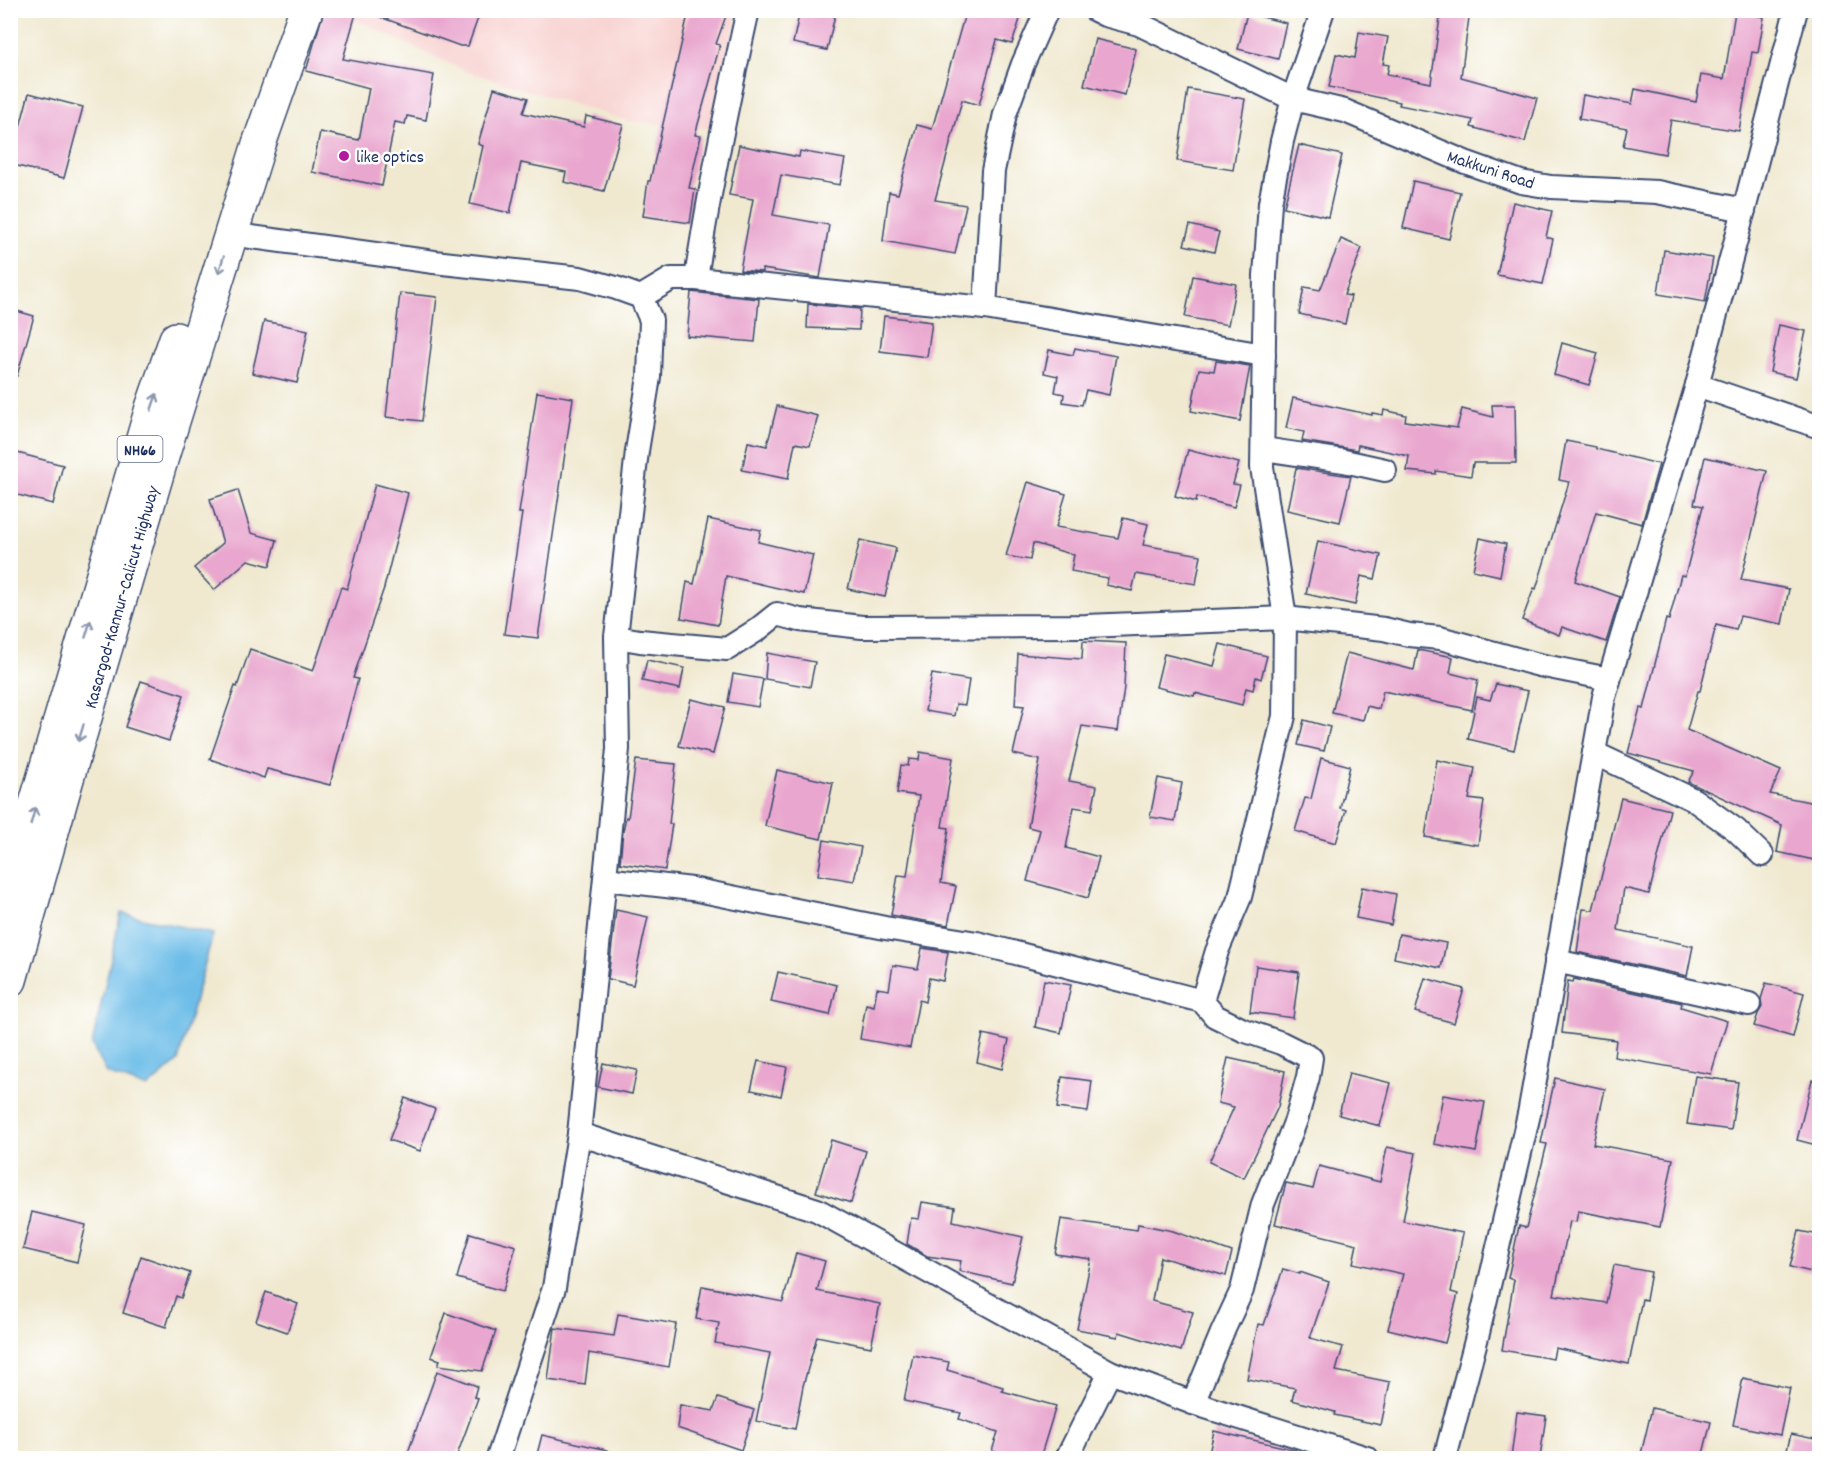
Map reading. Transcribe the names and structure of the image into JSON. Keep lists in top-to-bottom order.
{
  "streets": {
    "highway": ["NH66", "Kasargod-Kannur-Calicut Highway"],
    "street": ["Makkuni Road"]
  },
  "places": ["like optics"]
}
